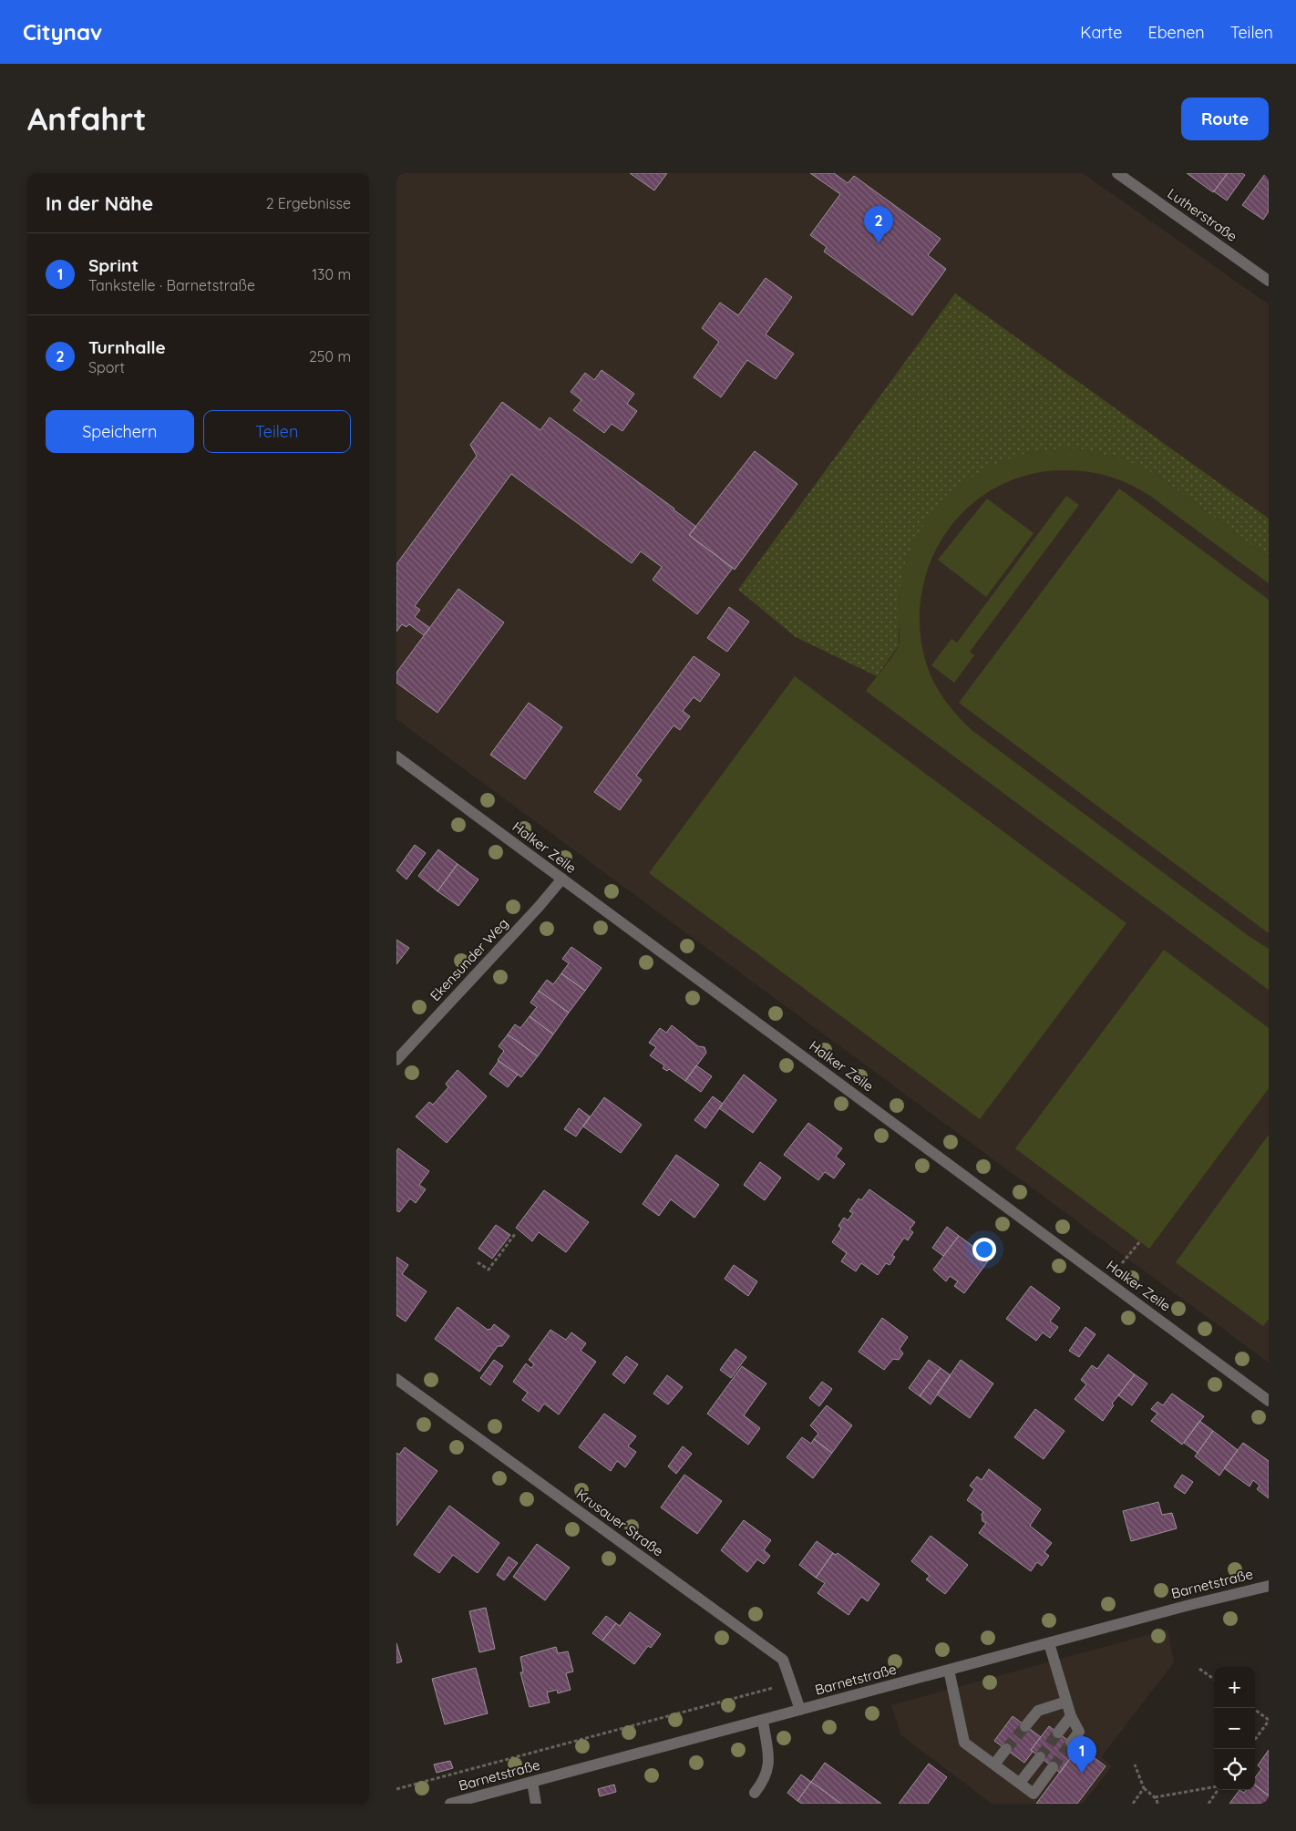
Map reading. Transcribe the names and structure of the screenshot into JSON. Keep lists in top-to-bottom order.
{
  "streets": {
    "street": [
      "Lutherstraße",
      "Halker Zeile",
      "Ekensunder Weg",
      "Krusauer Straße",
      "Barnetstraße"
    ]
  },
  "crossings": [
    ["Halker Zeile", "Ekensunder Weg"],
    ["Krusauer Straße", "Barnetstraße"]
  ],
  "page": {
    "header": "Citynav",
    "nav": ["Karte", "Ebenen", "Teilen"],
    "buttons": [
      "Route",
      ["Speichern", "Teilen"]
    ],
    "title": "Anfahrt",
    "heading": ["In der Nähe", "2 Ergebnisse"],
    "pins": ["2", "1"],
    "list": [
      {
        "mark": "1",
        "name": "Sprint",
        "note": "Tankstelle · Barnetstraße",
        "value": "130 m"
      },
      {
        "mark": "2",
        "name": "Turnhalle",
        "note": "Sport",
        "value": "250 m"
      }
    ],
    "map_buttons": ["+", "−"]
  }
}
